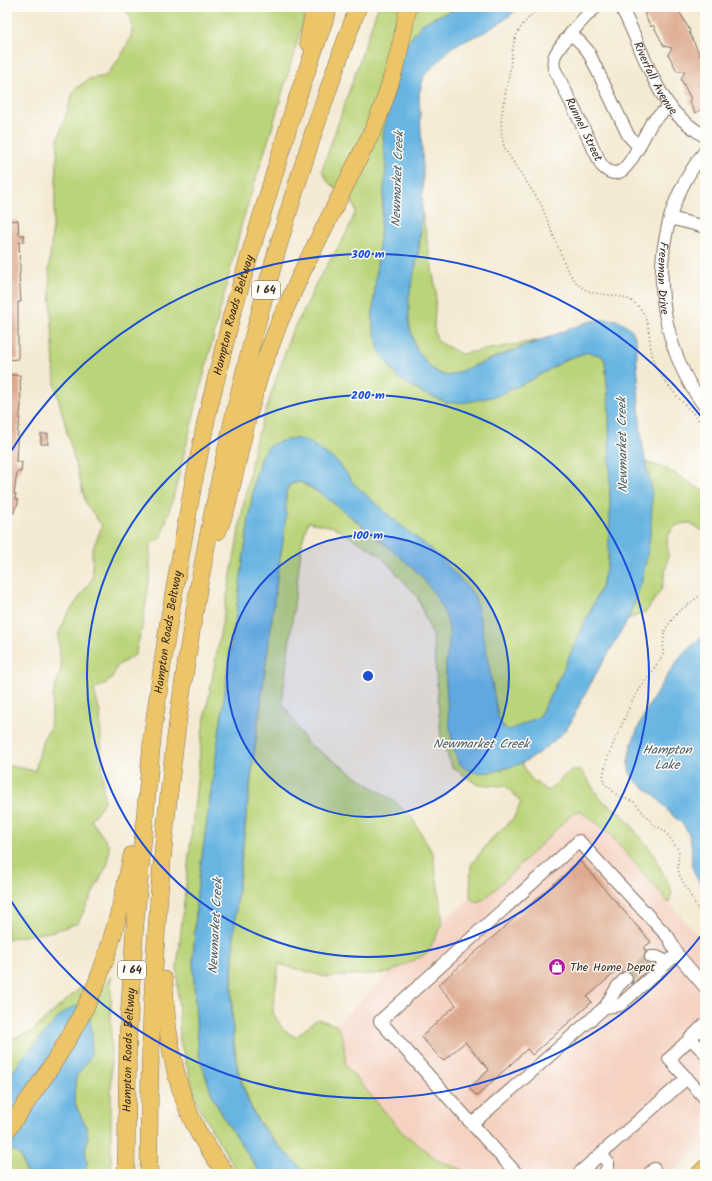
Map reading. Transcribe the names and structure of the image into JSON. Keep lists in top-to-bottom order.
{
  "streets": {
    "highway": ["I 64", "Hampton Roads Beltway"],
    "street": ["Riverfall Avenue", "Runnel Street", "Freeman Drive"]
  },
  "crossings": [
    ["Riverfall Avenue", "Runnel Street"],
    ["I 64", "Hampton Roads Beltway"]
  ],
  "water": ["Newmarket Creek", "Hampton Lake"],
  "places": {
    "shop": ["The Home Depot"]
  },
  "rings": ["300 m", "200 m", "100 m"]
}
